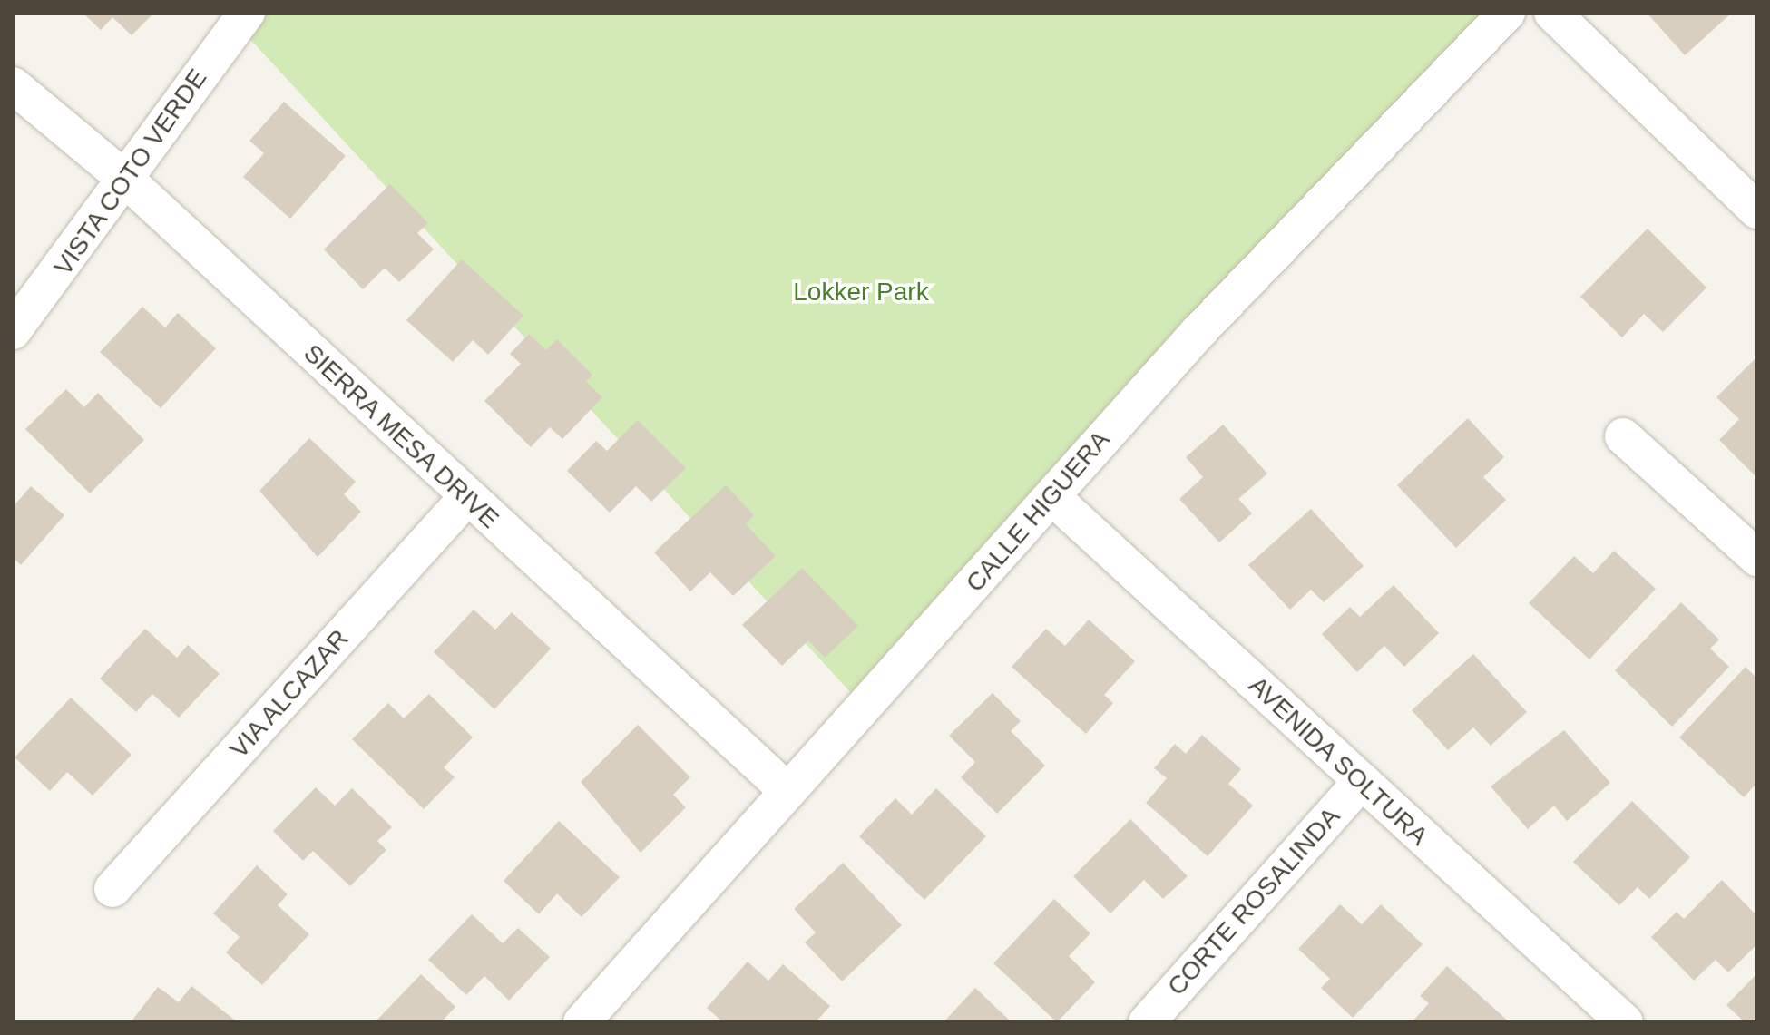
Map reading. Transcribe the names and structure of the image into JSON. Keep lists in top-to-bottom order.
{
  "streets": {
    "street": [
      "VISTA COTO VERDE",
      "SIERRA MESA DRIVE",
      "CALLE HIGUERA",
      "VIA ALCAZAR",
      "AVENIDA SOLTURA",
      "CORTE ROSALINDA"
    ]
  },
  "crossings": [
    ["VISTA COTO VERDE", "SIERRA MESA DRIVE"],
    ["SIERRA MESA DRIVE", "CALLE HIGUERA"],
    ["SIERRA MESA DRIVE", "VIA ALCAZAR"],
    ["CALLE HIGUERA", "AVENIDA SOLTURA"],
    ["AVENIDA SOLTURA", "CORTE ROSALINDA"]
  ],
  "parks": ["Lokker Park"]
}
